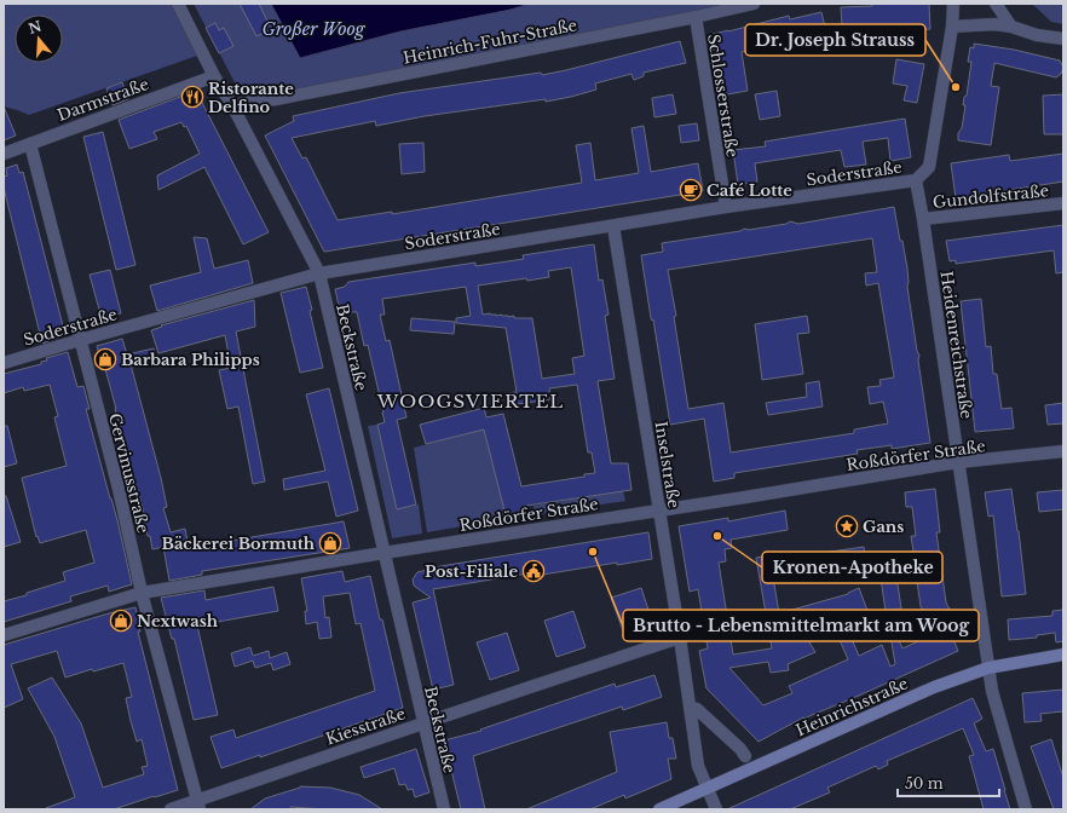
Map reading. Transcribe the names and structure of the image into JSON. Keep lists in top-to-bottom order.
{
  "streets": {
    "main road": ["Heinrichstraße"],
    "street": [
      "Heinrich-Fuhr-Straße",
      "Schlosserstraße",
      "Darmstraße",
      "Soderstraße",
      "Gundolfstraße",
      "Heidenreichstraße",
      "Beckstraße",
      "Roßdörfer Straße",
      "Inselstraße",
      "Gervinusstraße",
      "Kiesstraße"
    ]
  },
  "crossings": [
    ["Heinrich-Fuhr-Straße", "Schlosserstraße"],
    ["Heinrich-Fuhr-Straße", "Beckstraße"],
    ["Schlosserstraße", "Soderstraße"],
    ["Darmstraße", "Beckstraße"],
    ["Darmstraße", "Gervinusstraße"],
    ["Soderstraße", "Heidenreichstraße"],
    ["Soderstraße", "Beckstraße"],
    ["Soderstraße", "Inselstraße"],
    ["Soderstraße", "Gervinusstraße"],
    ["Gundolfstraße", "Heidenreichstraße"],
    ["Heidenreichstraße", "Roßdörfer Straße"],
    ["Heidenreichstraße", "Heinrichstraße"],
    ["Beckstraße", "Roßdörfer Straße"],
    ["Beckstraße", "Kiesstraße"],
    ["Roßdörfer Straße", "Inselstraße"],
    ["Roßdörfer Straße", "Gervinusstraße"],
    ["Inselstraße", "Heinrichstraße"],
    ["Inselstraße", "Kiesstraße"],
    ["Gervinusstraße", "Kiesstraße"]
  ],
  "districts": ["WOOGSVIERTEL"],
  "water": ["Großer Woog"],
  "places": {
    "other": ["Dr. Joseph Strauss", "Kronen-Apotheke", "Brutto - Lebensmittelmarkt am Woog"],
    "restaurant": ["Ristorante Delfino"],
    "cafe": ["Café Lotte"],
    "shop": ["Barbara Philipps", "Bäckerei Bormuth", "Nextwash"],
    "place": ["Gans"],
    "public building": ["Post-Filiale"]
  },
  "scale_bar": "50 m",
  "north": "top"
}
